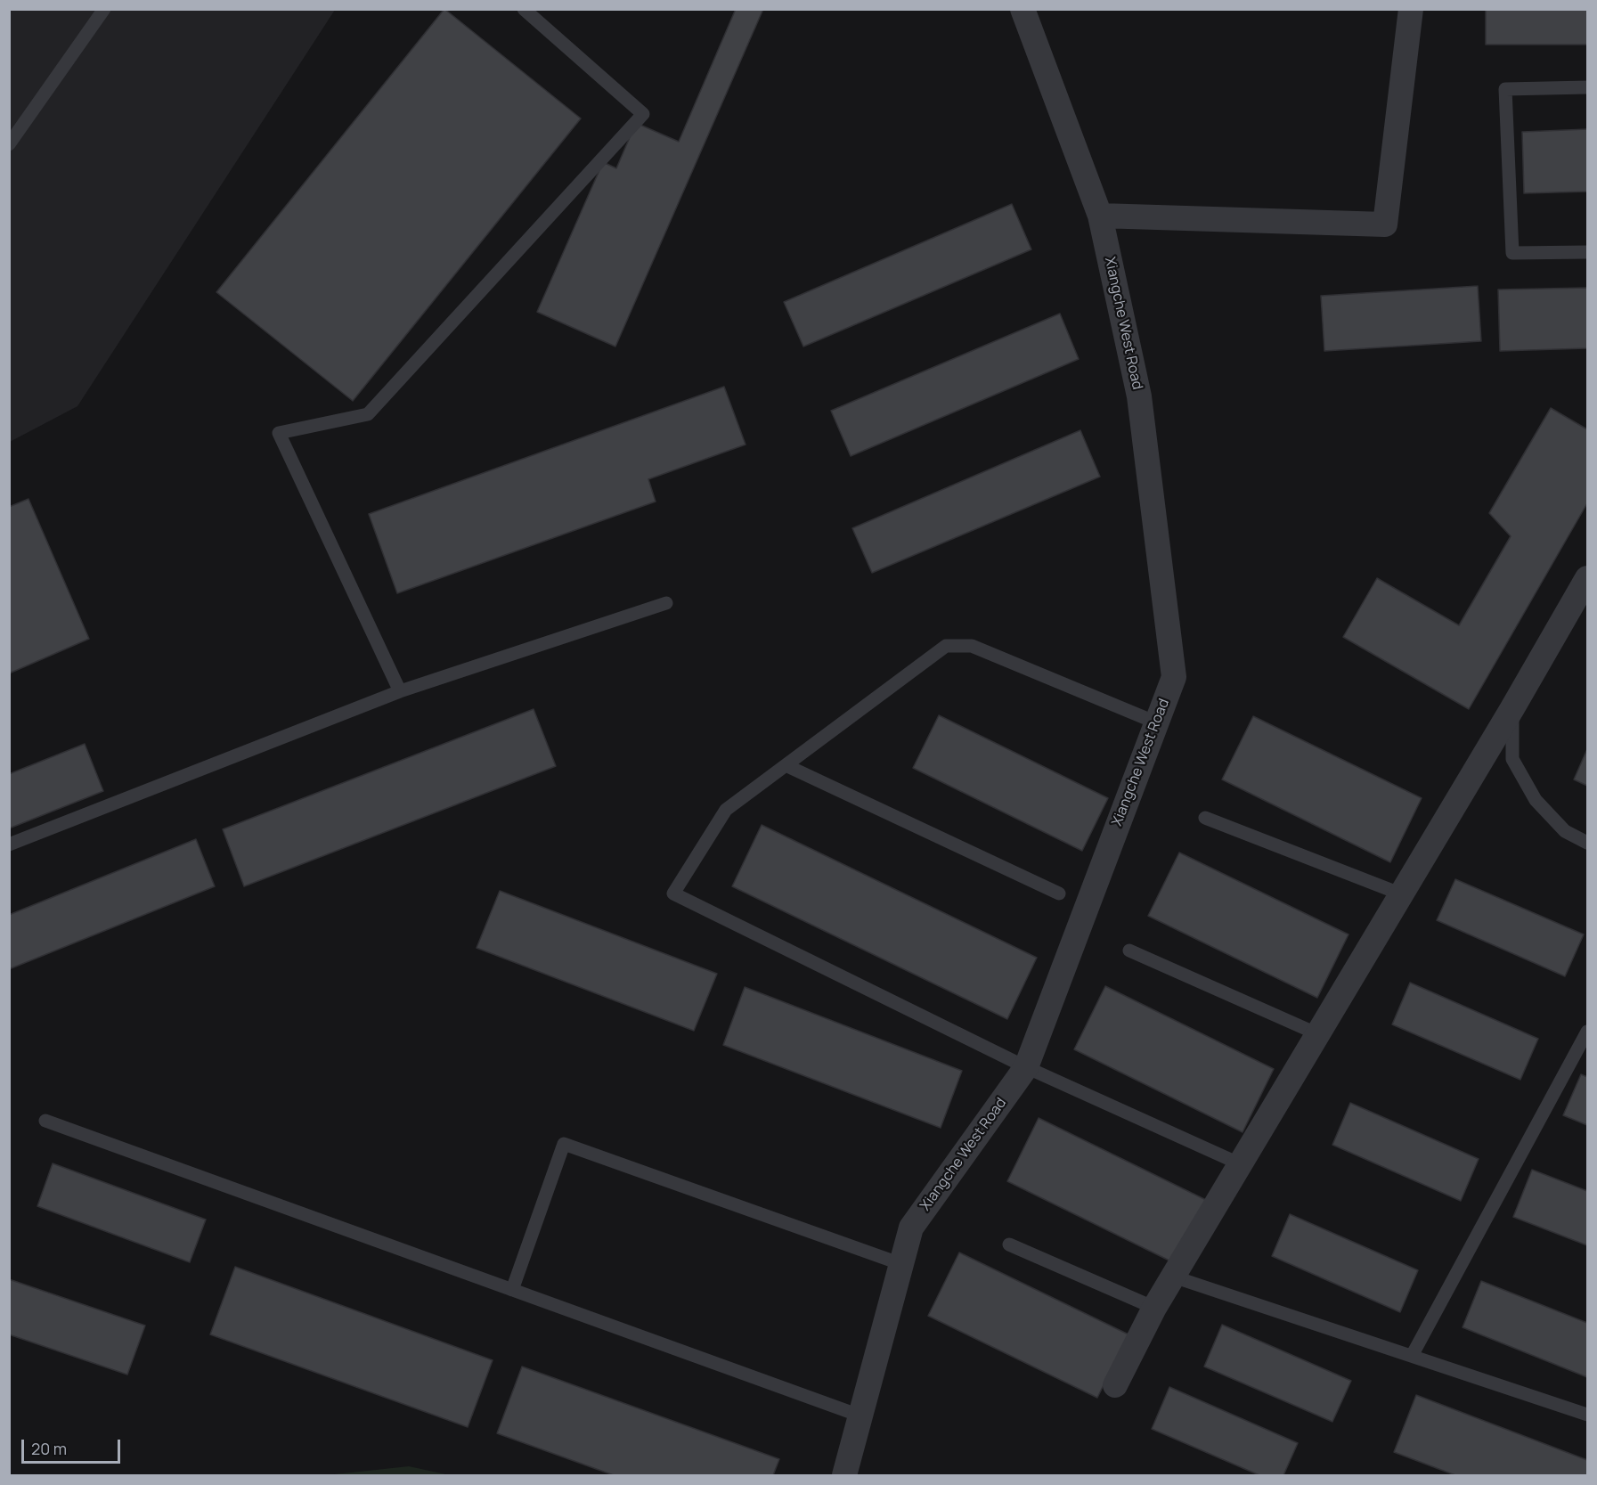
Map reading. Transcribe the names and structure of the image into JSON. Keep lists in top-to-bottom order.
{
  "streets": {
    "street": ["Xiangche West Road"]
  },
  "scale_bar": "20 m"
}
